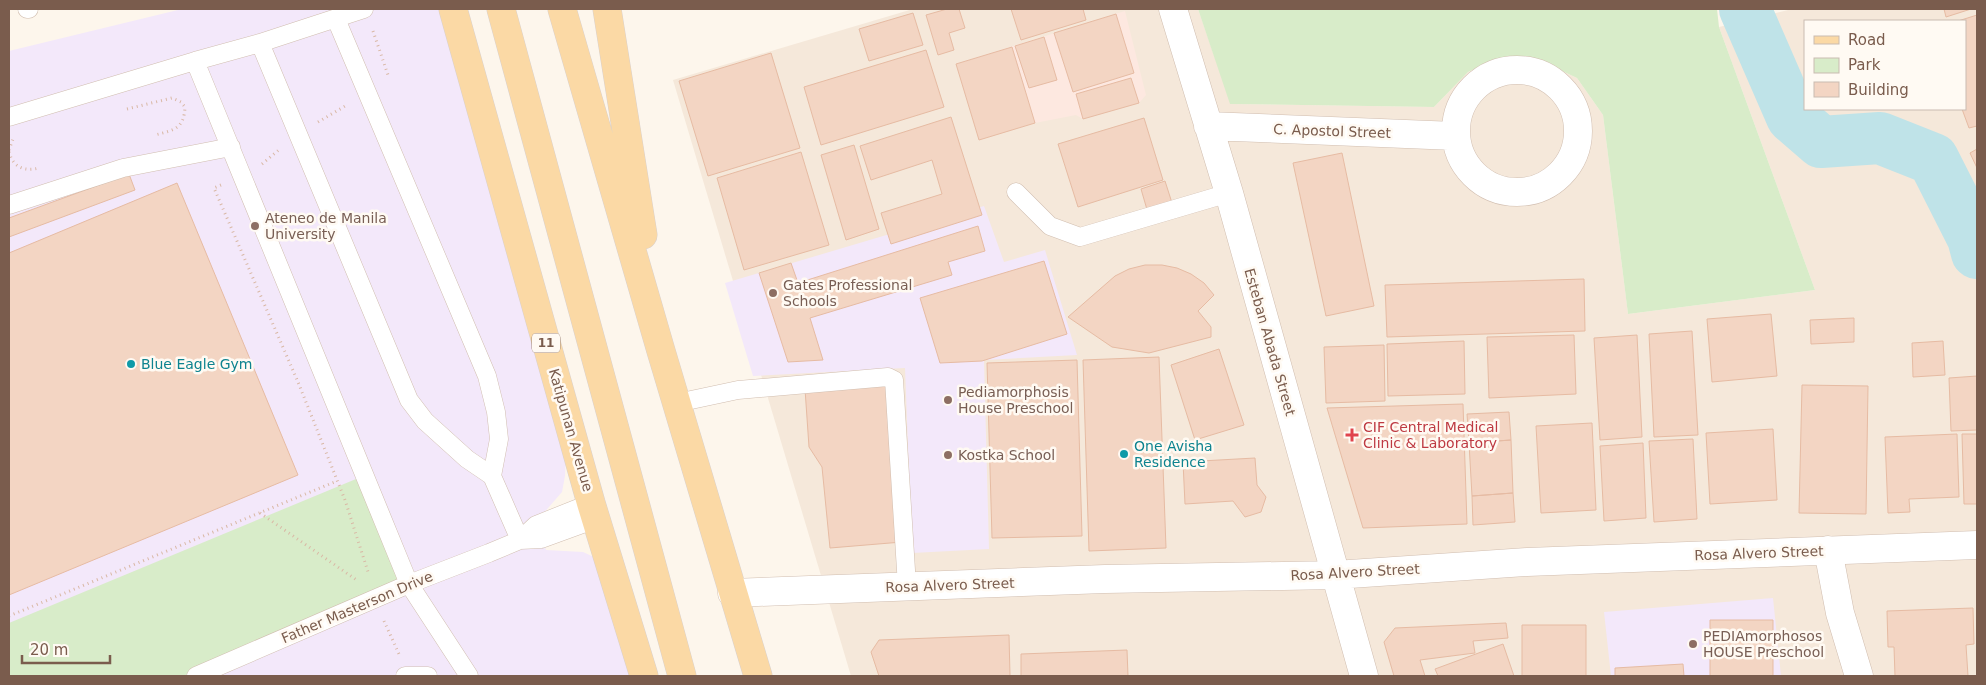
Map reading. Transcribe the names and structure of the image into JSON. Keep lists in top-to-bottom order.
{
  "streets": {
    "main road": ["11", "Katipunan Avenue"],
    "street": ["C. Apostol Street", "Esteban Abada Street", "Rosa Alvero Street"],
    "lane": ["Father Masterson Drive"]
  },
  "crossings": [
    ["C. Apostol Street", "Esteban Abada Street"],
    ["Esteban Abada Street", "Rosa Alvero Street"],
    ["Katipunan Avenue", "Father Masterson Drive"]
  ],
  "places": {
    "other": [
      "Ateneo de Manila University",
      "Gates Professional Schools",
      "Blue Eagle Gym",
      "Pediamorphosis House Preschool",
      "One Avisha Residence",
      "Kostka School",
      "PEDIAmorphosos HOUSE Preschool"
    ],
    "health": ["CIF Central Medical Clinic & Laboratory"]
  },
  "legend": ["Road", "Park", "Building"],
  "scale_bar": "20 m"
}
